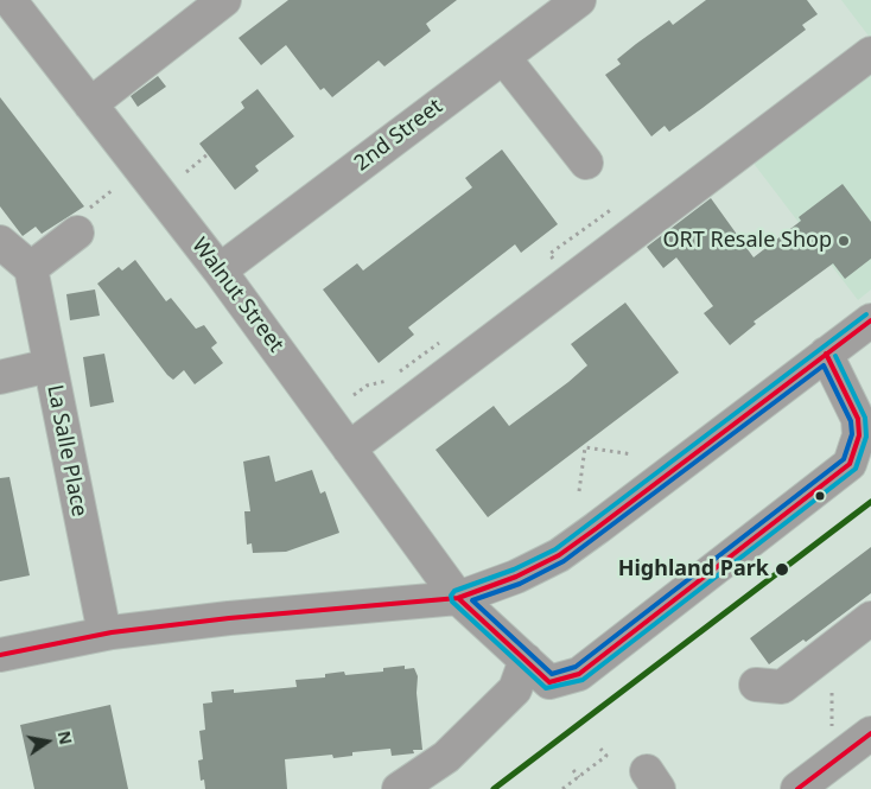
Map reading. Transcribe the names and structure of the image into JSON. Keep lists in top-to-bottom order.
{
  "streets": {
    "street": ["2nd Street", "Walnut Street", "La Salle Place"]
  },
  "crossings": [
    ["2nd Street", "Walnut Street"]
  ],
  "places": ["ORT Resale Shop", "Highland Park"],
  "north": "right"
}
